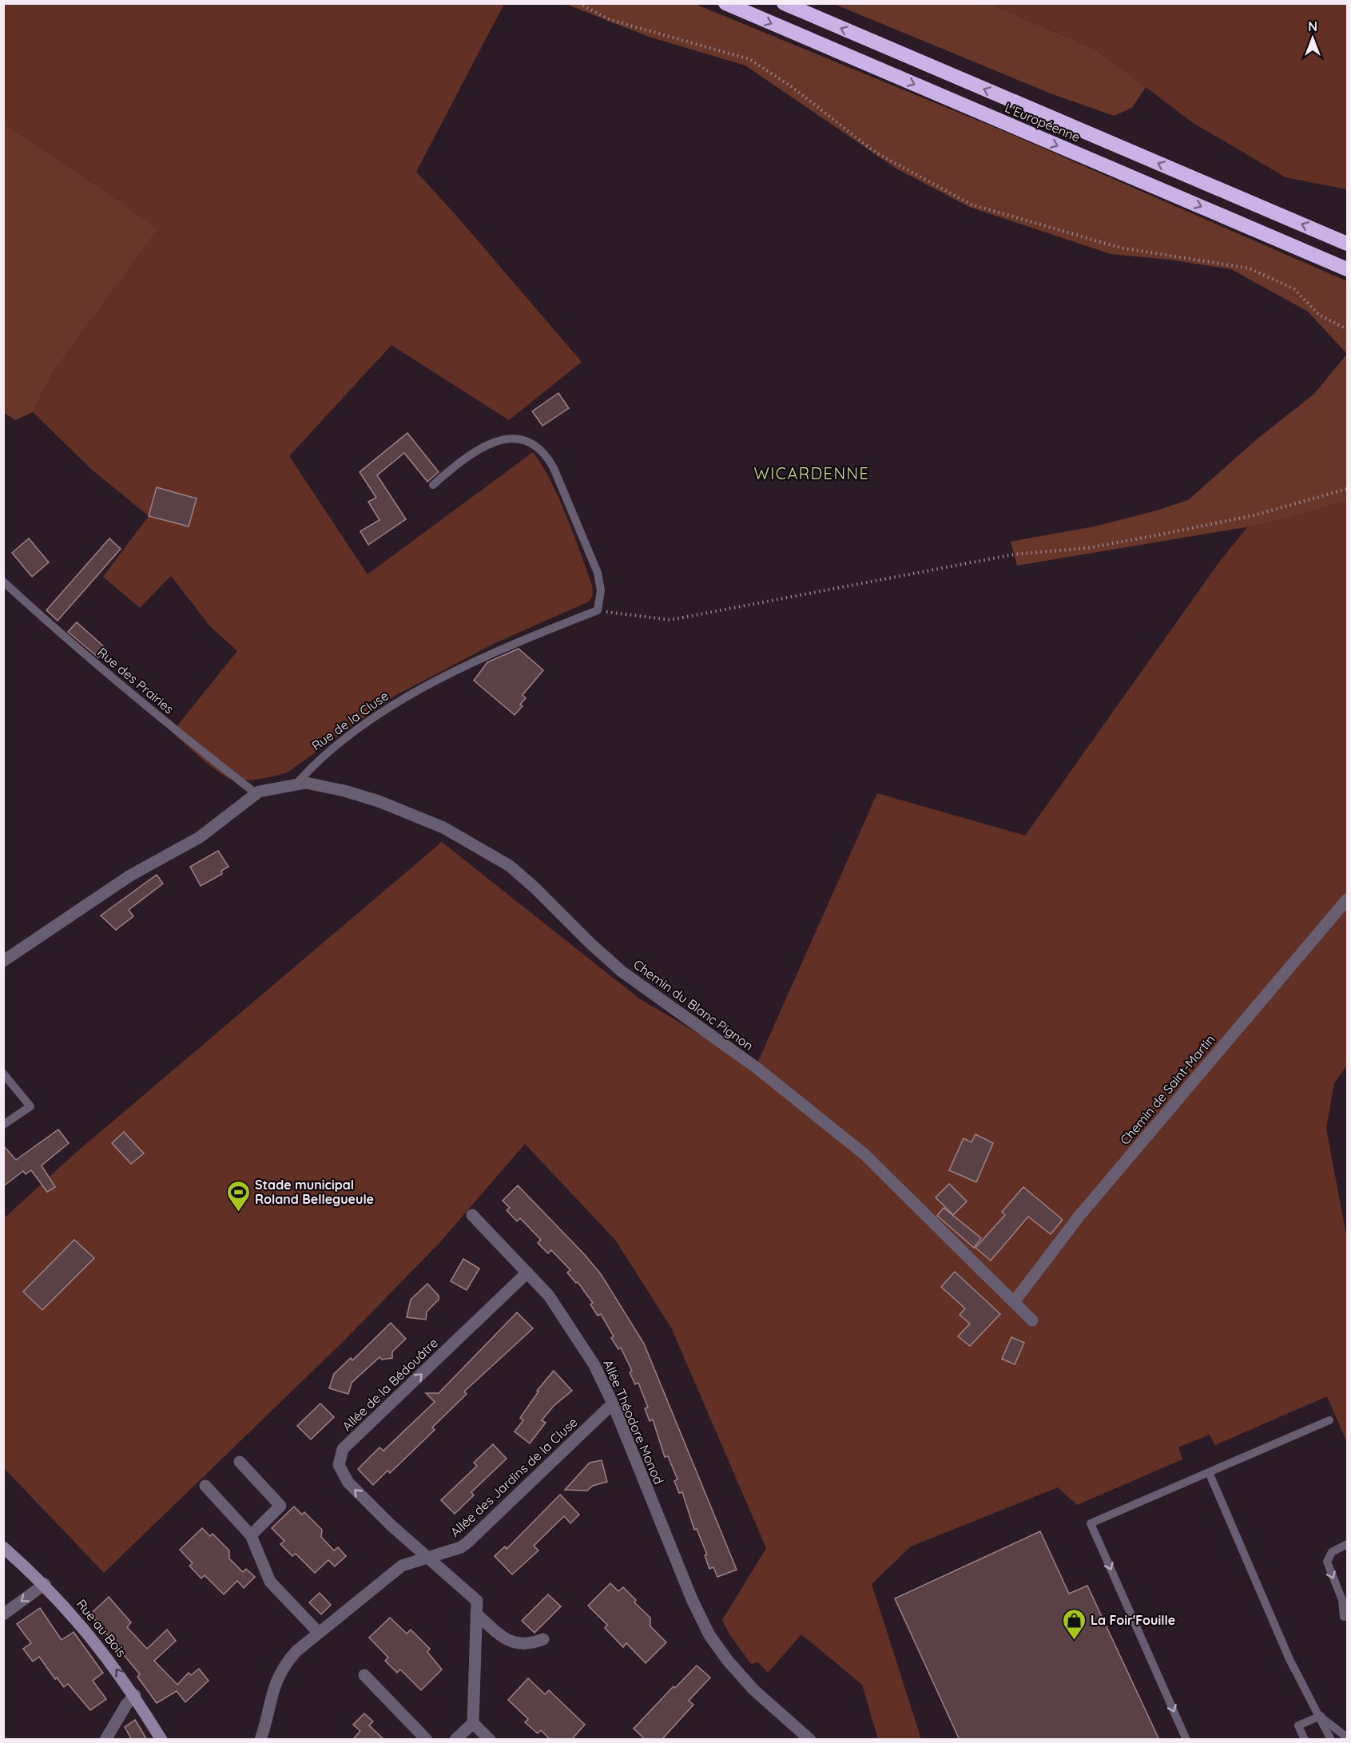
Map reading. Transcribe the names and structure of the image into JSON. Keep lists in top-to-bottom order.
{
  "streets": {
    "highway": ["L'Européenne"],
    "main road": ["Rue au Bois"],
    "street": [
      "Chemin du Blanc Pignon",
      "Chemin de Saint-Martin",
      "Allée de la Bédouâtre",
      "Allée Théodore Monod",
      "Allée des Jardins de la Cluse"
    ],
    "lane": ["Rue des Prairies", "Rue de la Cluse"]
  },
  "crossings": [
    ["Rue de la Cluse", "Chemin du Blanc Pignon"],
    ["Chemin du Blanc Pignon", "Chemin de Saint-Martin"],
    ["Allée de la Bédouâtre", "Allée Théodore Monod"],
    ["Allée de la Bédouâtre", "Allée des Jardins de la Cluse"],
    ["Allée Théodore Monod", "Allée des Jardins de la Cluse"]
  ],
  "one_way": ["Rue au Bois"],
  "districts": ["WICARDENNE"],
  "places": {
    "sports": ["Stade municipal Roland Bellegueule"],
    "shop": ["La Foir'Fouille"]
  },
  "north": "top"
}
